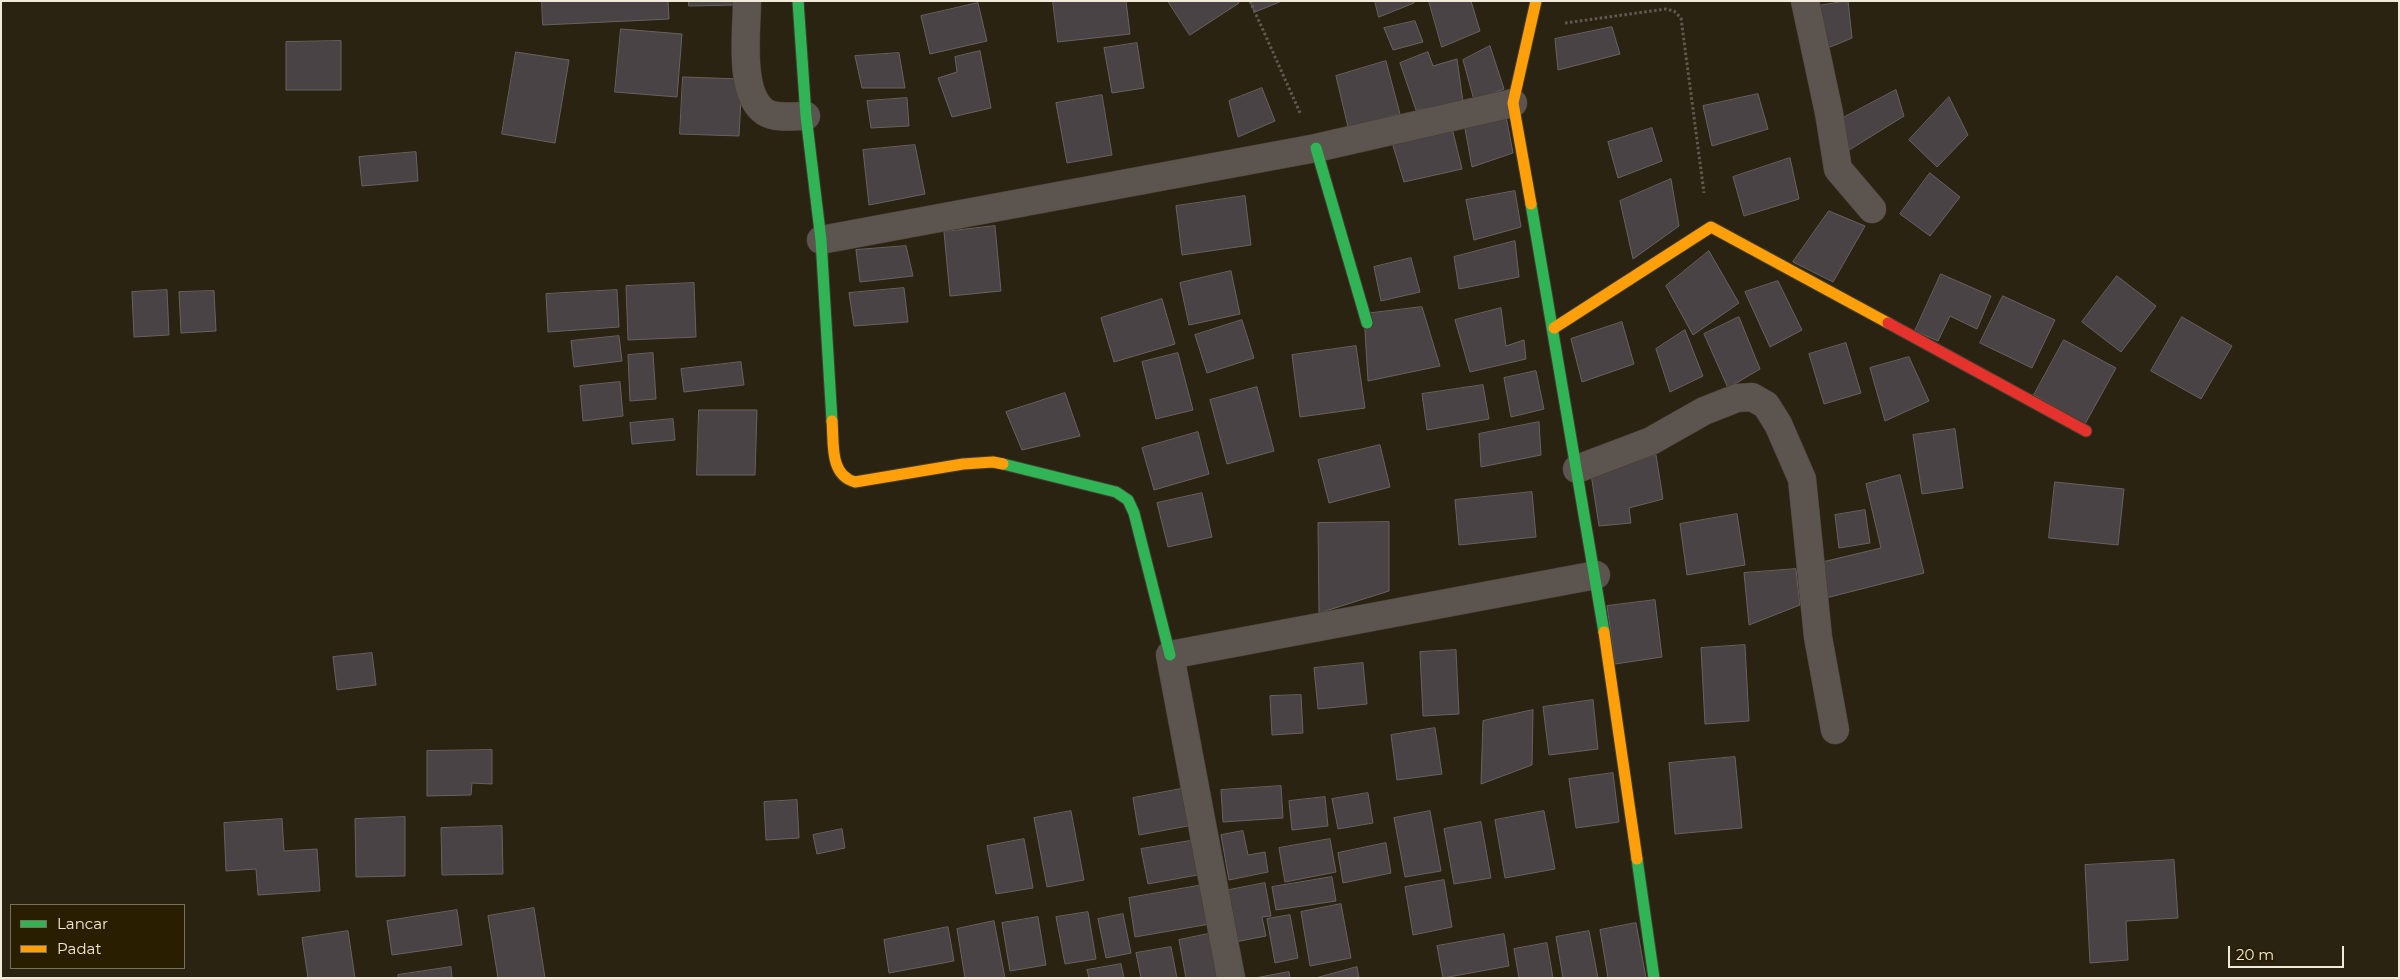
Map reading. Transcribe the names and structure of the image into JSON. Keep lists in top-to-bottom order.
{
  "legend": ["Lancar", "Padat"],
  "scale_bar": "20 m"
}
